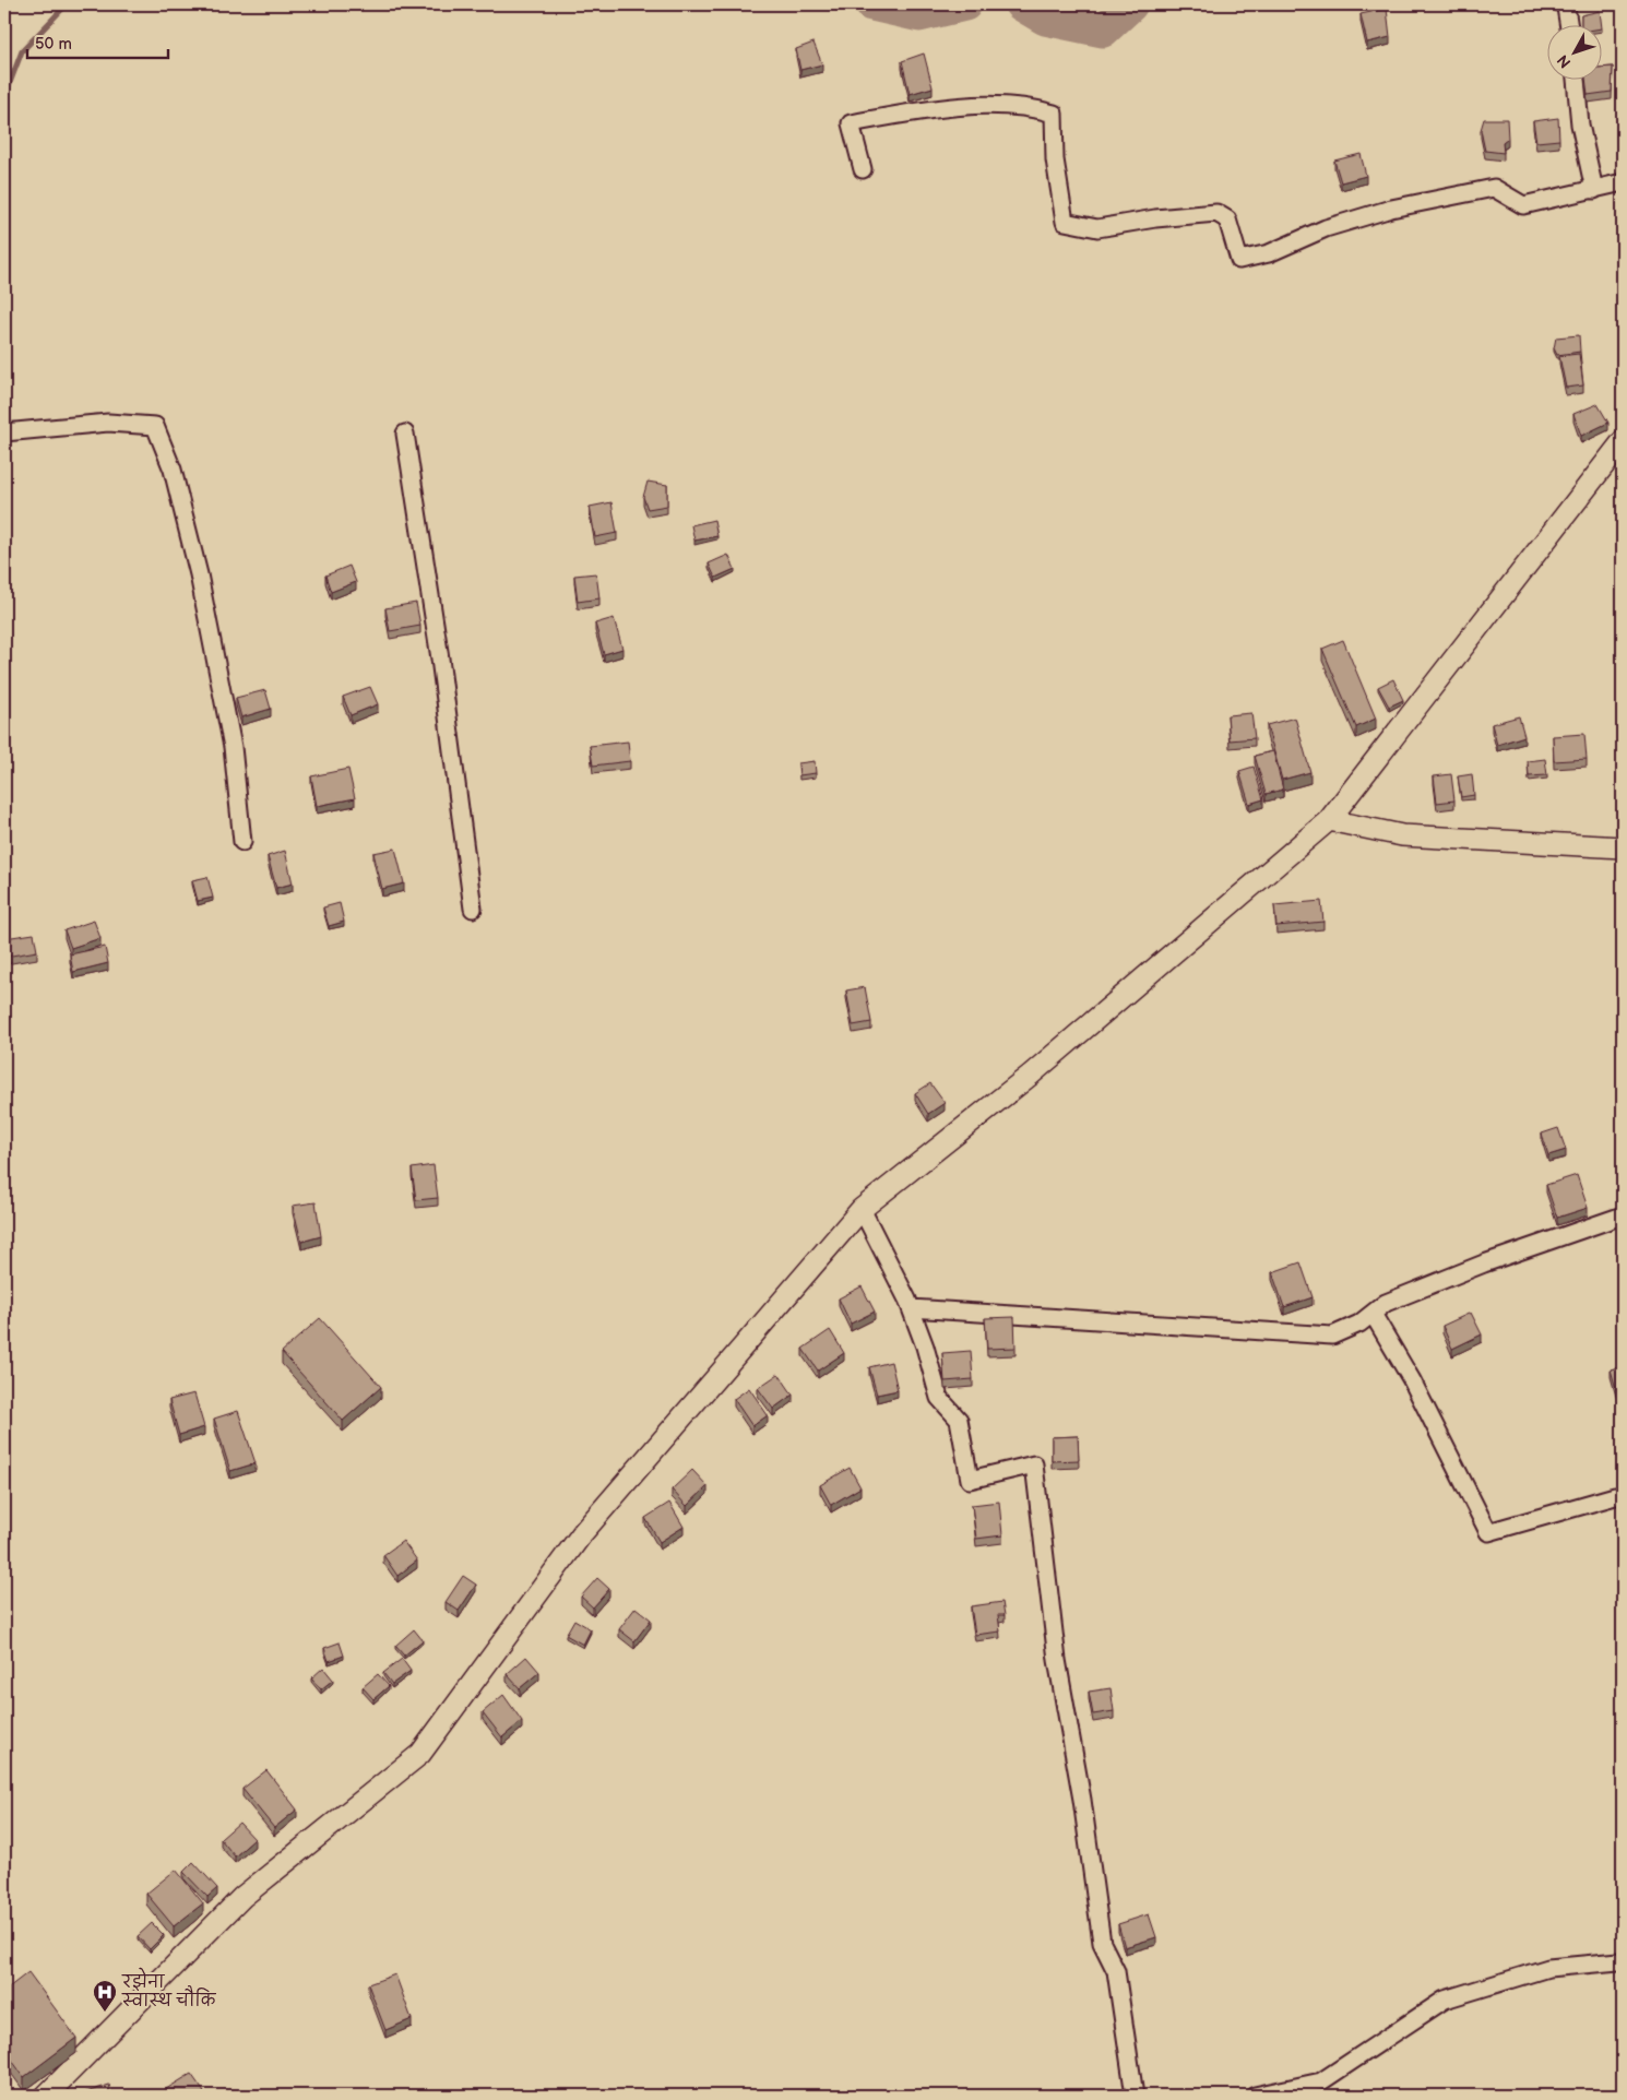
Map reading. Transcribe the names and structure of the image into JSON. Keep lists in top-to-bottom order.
{
  "places": {
    "hospital": ["रझेना स्वास्थ चौकि"]
  },
  "scale_bar": "50 m",
  "north": "bottom left"
}
